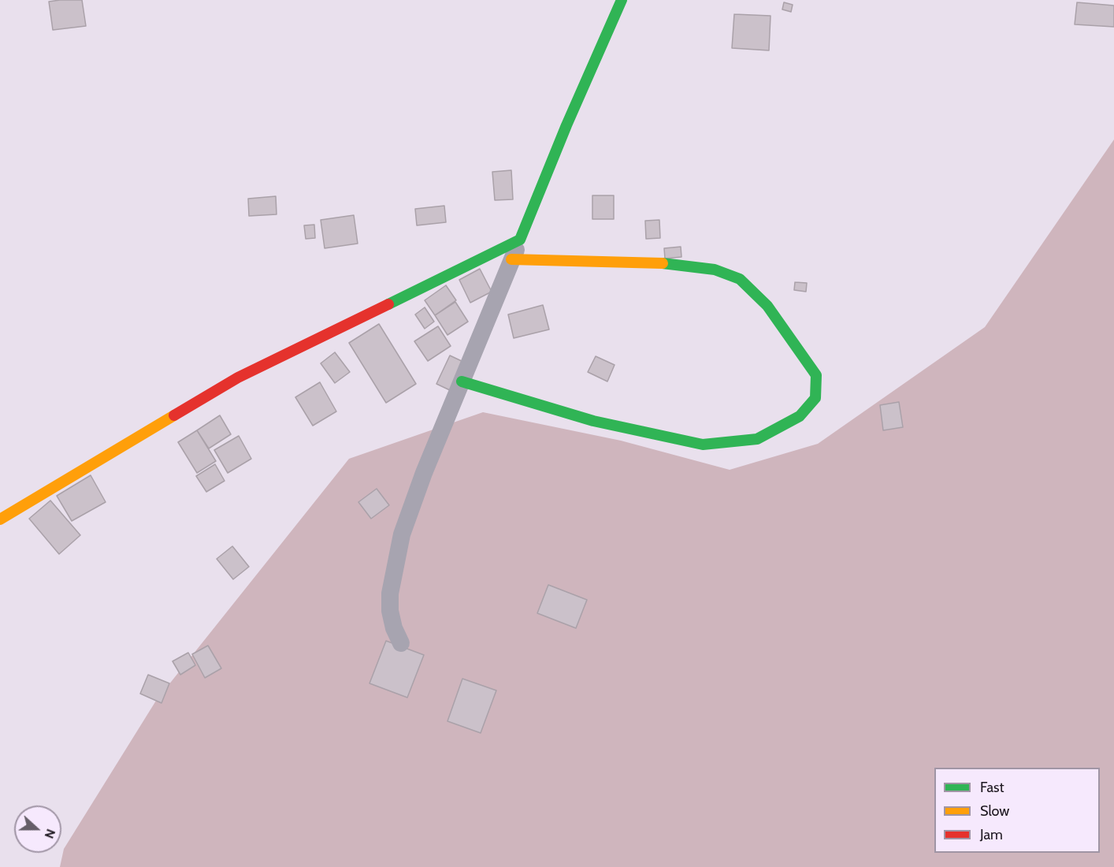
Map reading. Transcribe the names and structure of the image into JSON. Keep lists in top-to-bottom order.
{
  "legend": ["Fast", "Slow", "Jam"],
  "north": "right"
}
